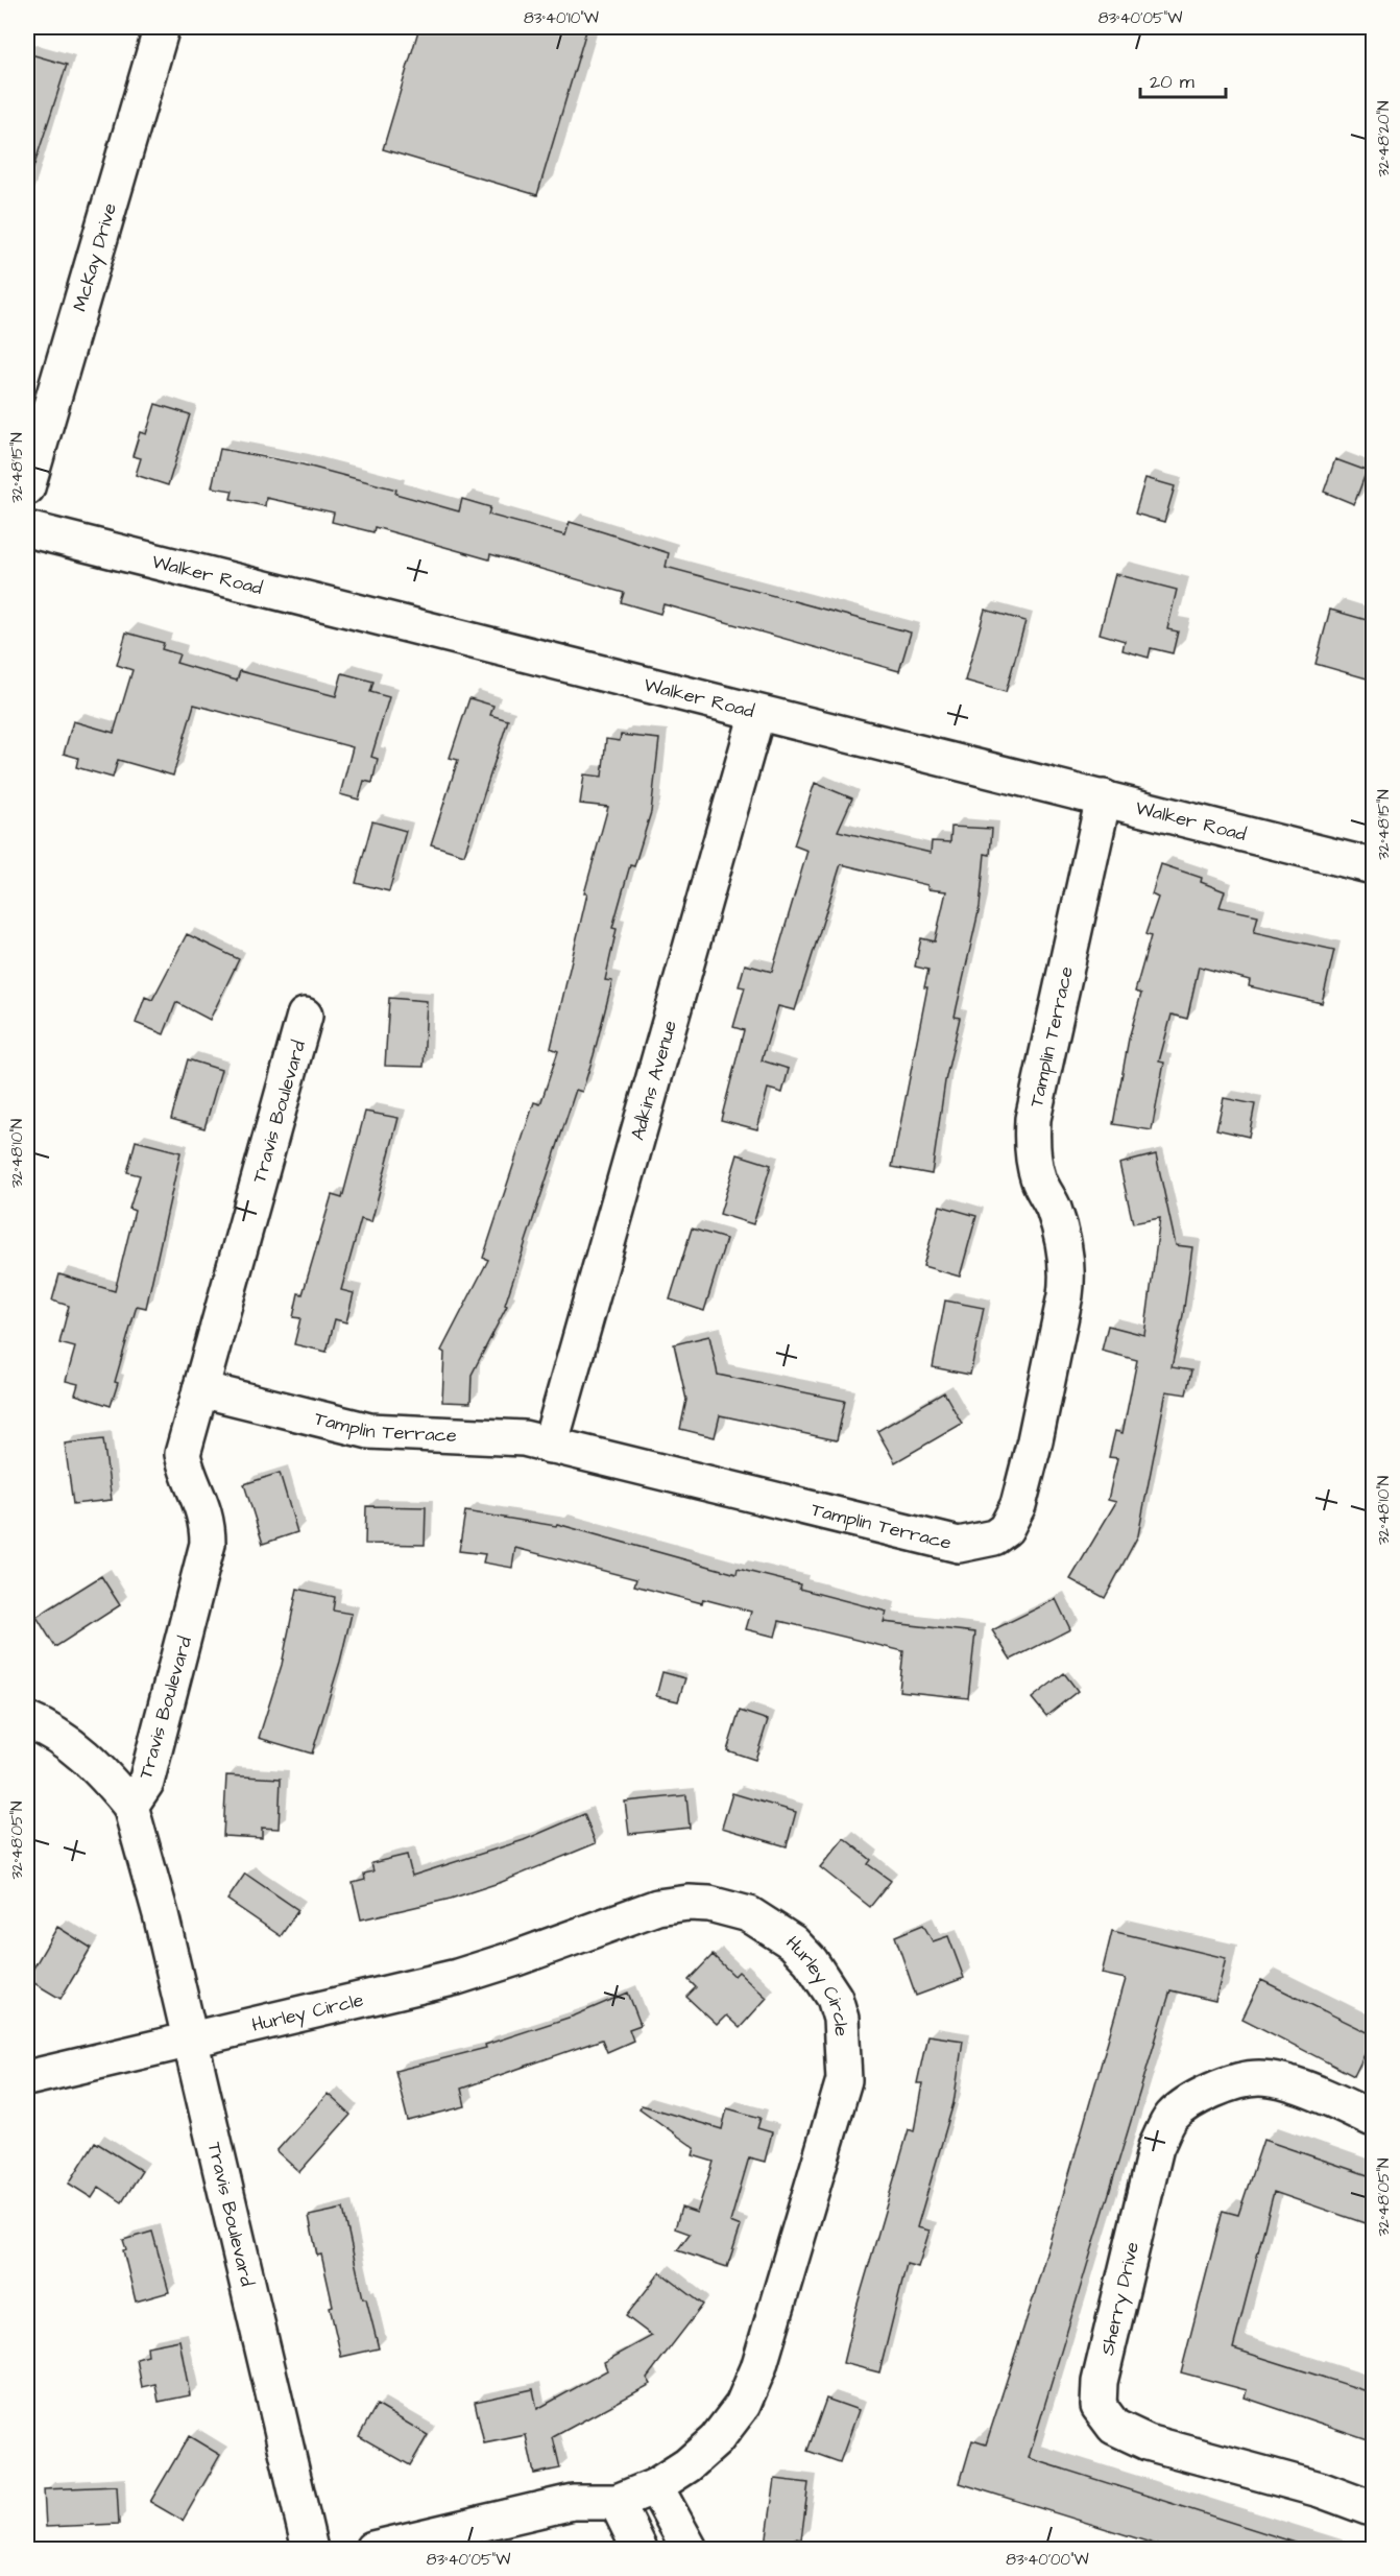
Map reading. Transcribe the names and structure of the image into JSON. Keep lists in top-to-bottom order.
{
  "streets": {
    "street": [
      "McKay Drive",
      "Walker Road",
      "Tamplin Terrace",
      "Adkins Avenue",
      "Travis Boulevard",
      "Hurley Circle",
      "Sherry Drive"
    ]
  },
  "crossings": [
    ["Walker Road", "Tamplin Terrace"],
    ["Walker Road", "Adkins Avenue"],
    ["Tamplin Terrace", "Adkins Avenue"],
    ["Tamplin Terrace", "Travis Boulevard"],
    ["Travis Boulevard", "Hurley Circle"]
  ],
  "scale_bar": "20 m",
  "coordinates": [
    "83°40'10\"W",
    "83°40'05\"W",
    "32°48'20\"N",
    "32°48'15\"N",
    "32°48'10\"N",
    "32°48'05\"N",
    "83°40'00\"W"
  ]
}
